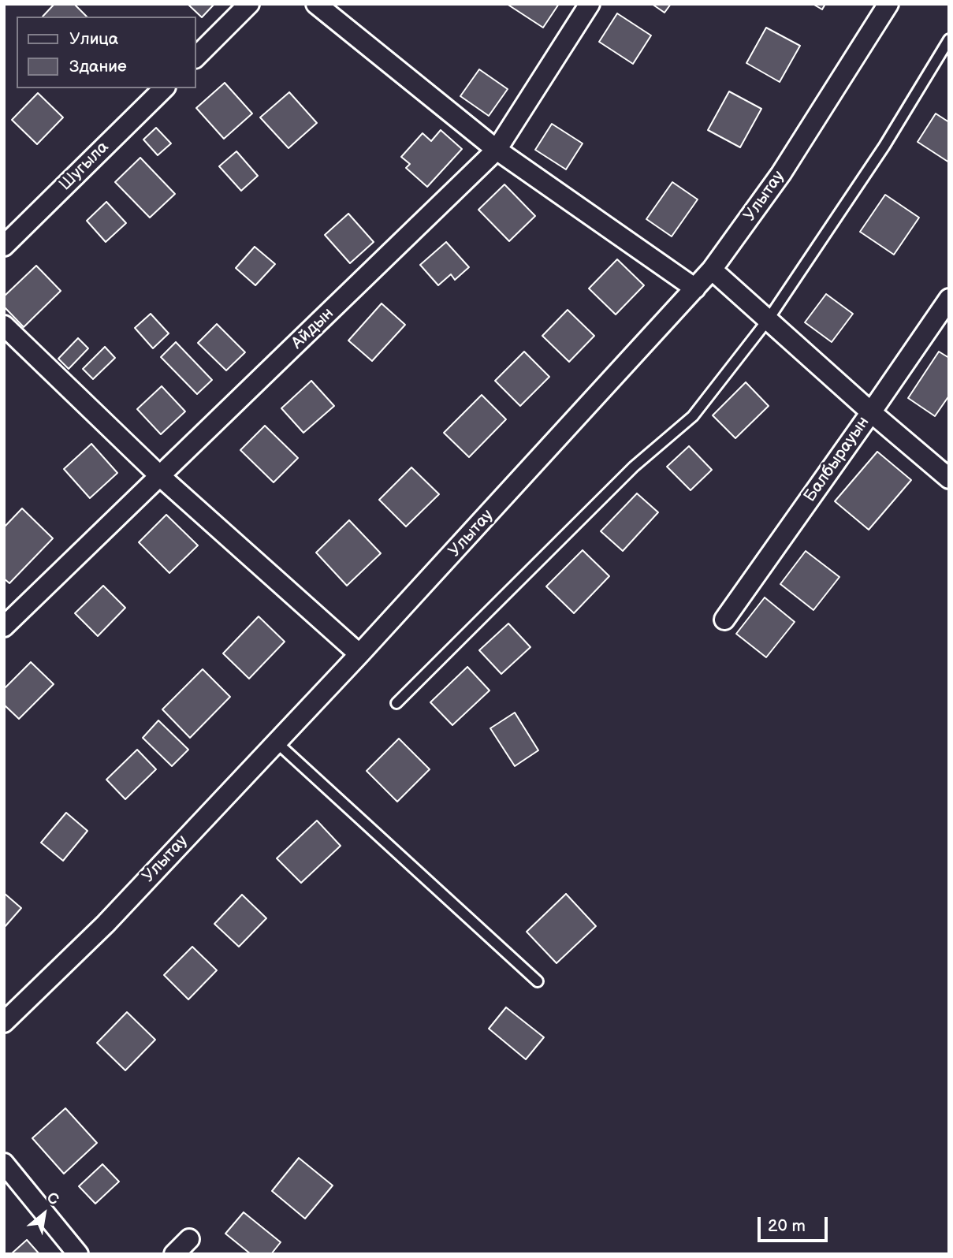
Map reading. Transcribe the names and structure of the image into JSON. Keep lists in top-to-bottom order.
{
  "streets": {
    "street": [
      "Шугыла",
      "Улытау",
      "Айдын",
      "Балбырауын"
    ]
  },
  "legend": ["Улица", "Здание"],
  "scale_bar": "20 m",
  "north": "top right"
}
